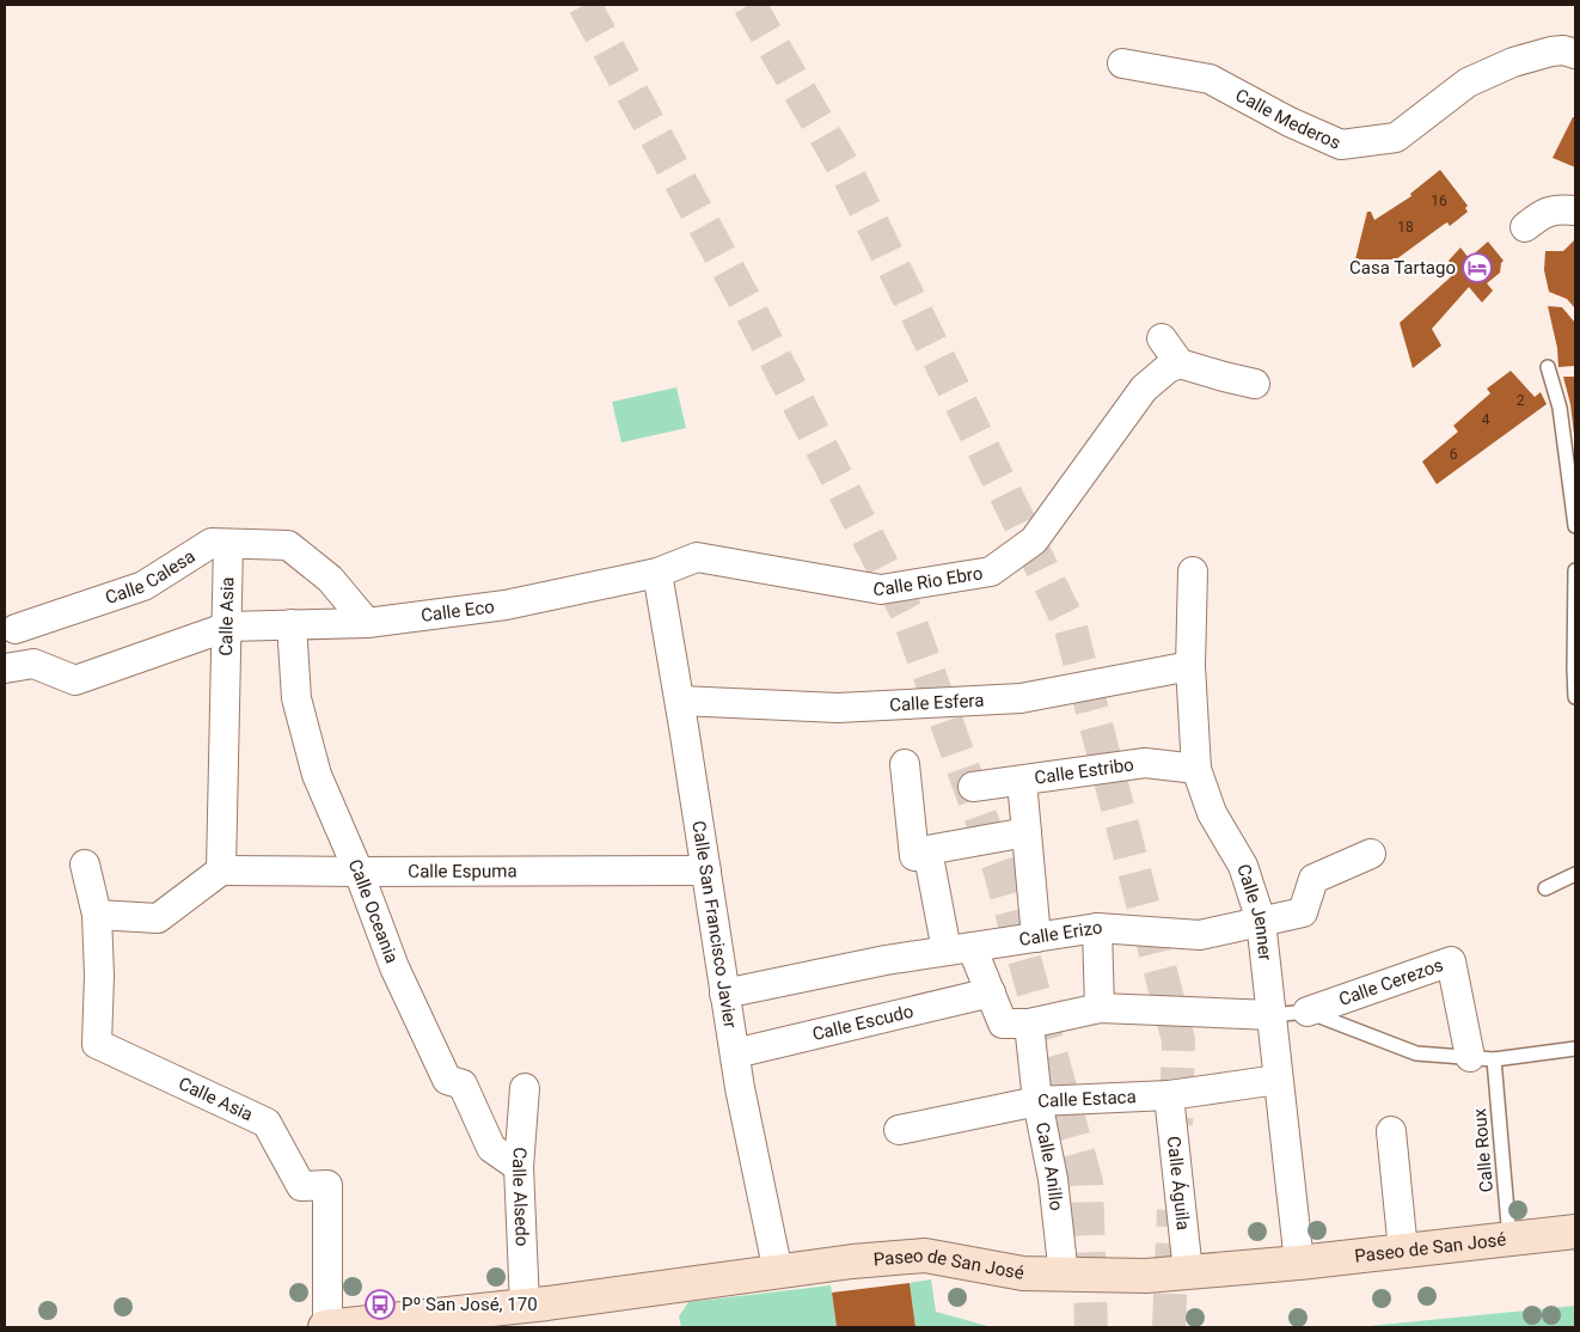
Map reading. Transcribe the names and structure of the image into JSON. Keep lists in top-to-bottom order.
{
  "streets": {
    "street": [
      "Calle Mederos",
      "Calle Calesa",
      "Calle Rio Ebro",
      "Calle Eco",
      "Calle Asia",
      "Calle Esfera",
      "Calle Estribo",
      "Calle Espuma",
      "Calle Oceania",
      "Calle Jenner",
      "Calle San Francisco Javier",
      "Calle Erizo",
      "Calle Cerezos",
      "Calle Escudo",
      "Calle Estaca",
      "Calle Anillo",
      "Calle Águila",
      "Calle Alsedo",
      "Paseo de San José"
    ],
    "lane": ["Calle Roux"]
  },
  "crossings": [
    ["Calle Calesa", "Calle Eco"],
    ["Calle Calesa", "Calle Asia"],
    ["Calle Rio Ebro", "Calle Eco"],
    ["Calle Rio Ebro", "Calle San Francisco Javier"],
    ["Calle Eco", "Calle Asia"],
    ["Calle Eco", "Calle Oceania"],
    ["Calle Eco", "Calle San Francisco Javier"],
    ["Calle Asia", "Calle Espuma"],
    ["Calle Asia", "Paseo de San José"],
    ["Calle Esfera", "Calle Jenner"],
    ["Calle Esfera", "Calle San Francisco Javier"],
    ["Calle Estribo", "Calle Jenner"],
    ["Calle Espuma", "Calle Oceania"],
    ["Calle Espuma", "Calle San Francisco Javier"],
    ["Calle Oceania", "Calle Alsedo"],
    ["Calle Jenner", "Calle Erizo"],
    ["Calle Jenner", "Calle Cerezos"],
    ["Calle Jenner", "Calle Estaca"],
    ["Calle Jenner", "Paseo de San José"],
    ["Calle San Francisco Javier", "Calle Erizo"],
    ["Calle San Francisco Javier", "Calle Escudo"],
    ["Calle San Francisco Javier", "Paseo de San José"],
    ["Calle Cerezos", "Calle Roux"],
    ["Calle Cerezos", "Calle Anillo"],
    ["Calle Estaca", "Calle Anillo"],
    ["Calle Estaca", "Calle Águila"],
    ["Calle Roux", "Paseo de San José"],
    ["Calle Anillo", "Paseo de San José"],
    ["Calle Águila", "Paseo de San José"],
    ["Calle Alsedo", "Paseo de San José"]
  ],
  "places": {
    "hotel": ["Casa Tartago"],
    "bus stop": ["Pº San José, 170"]
  },
  "house_numbers": [
    "16",
    "18",
    "2",
    "4",
    "6"
  ]
}
